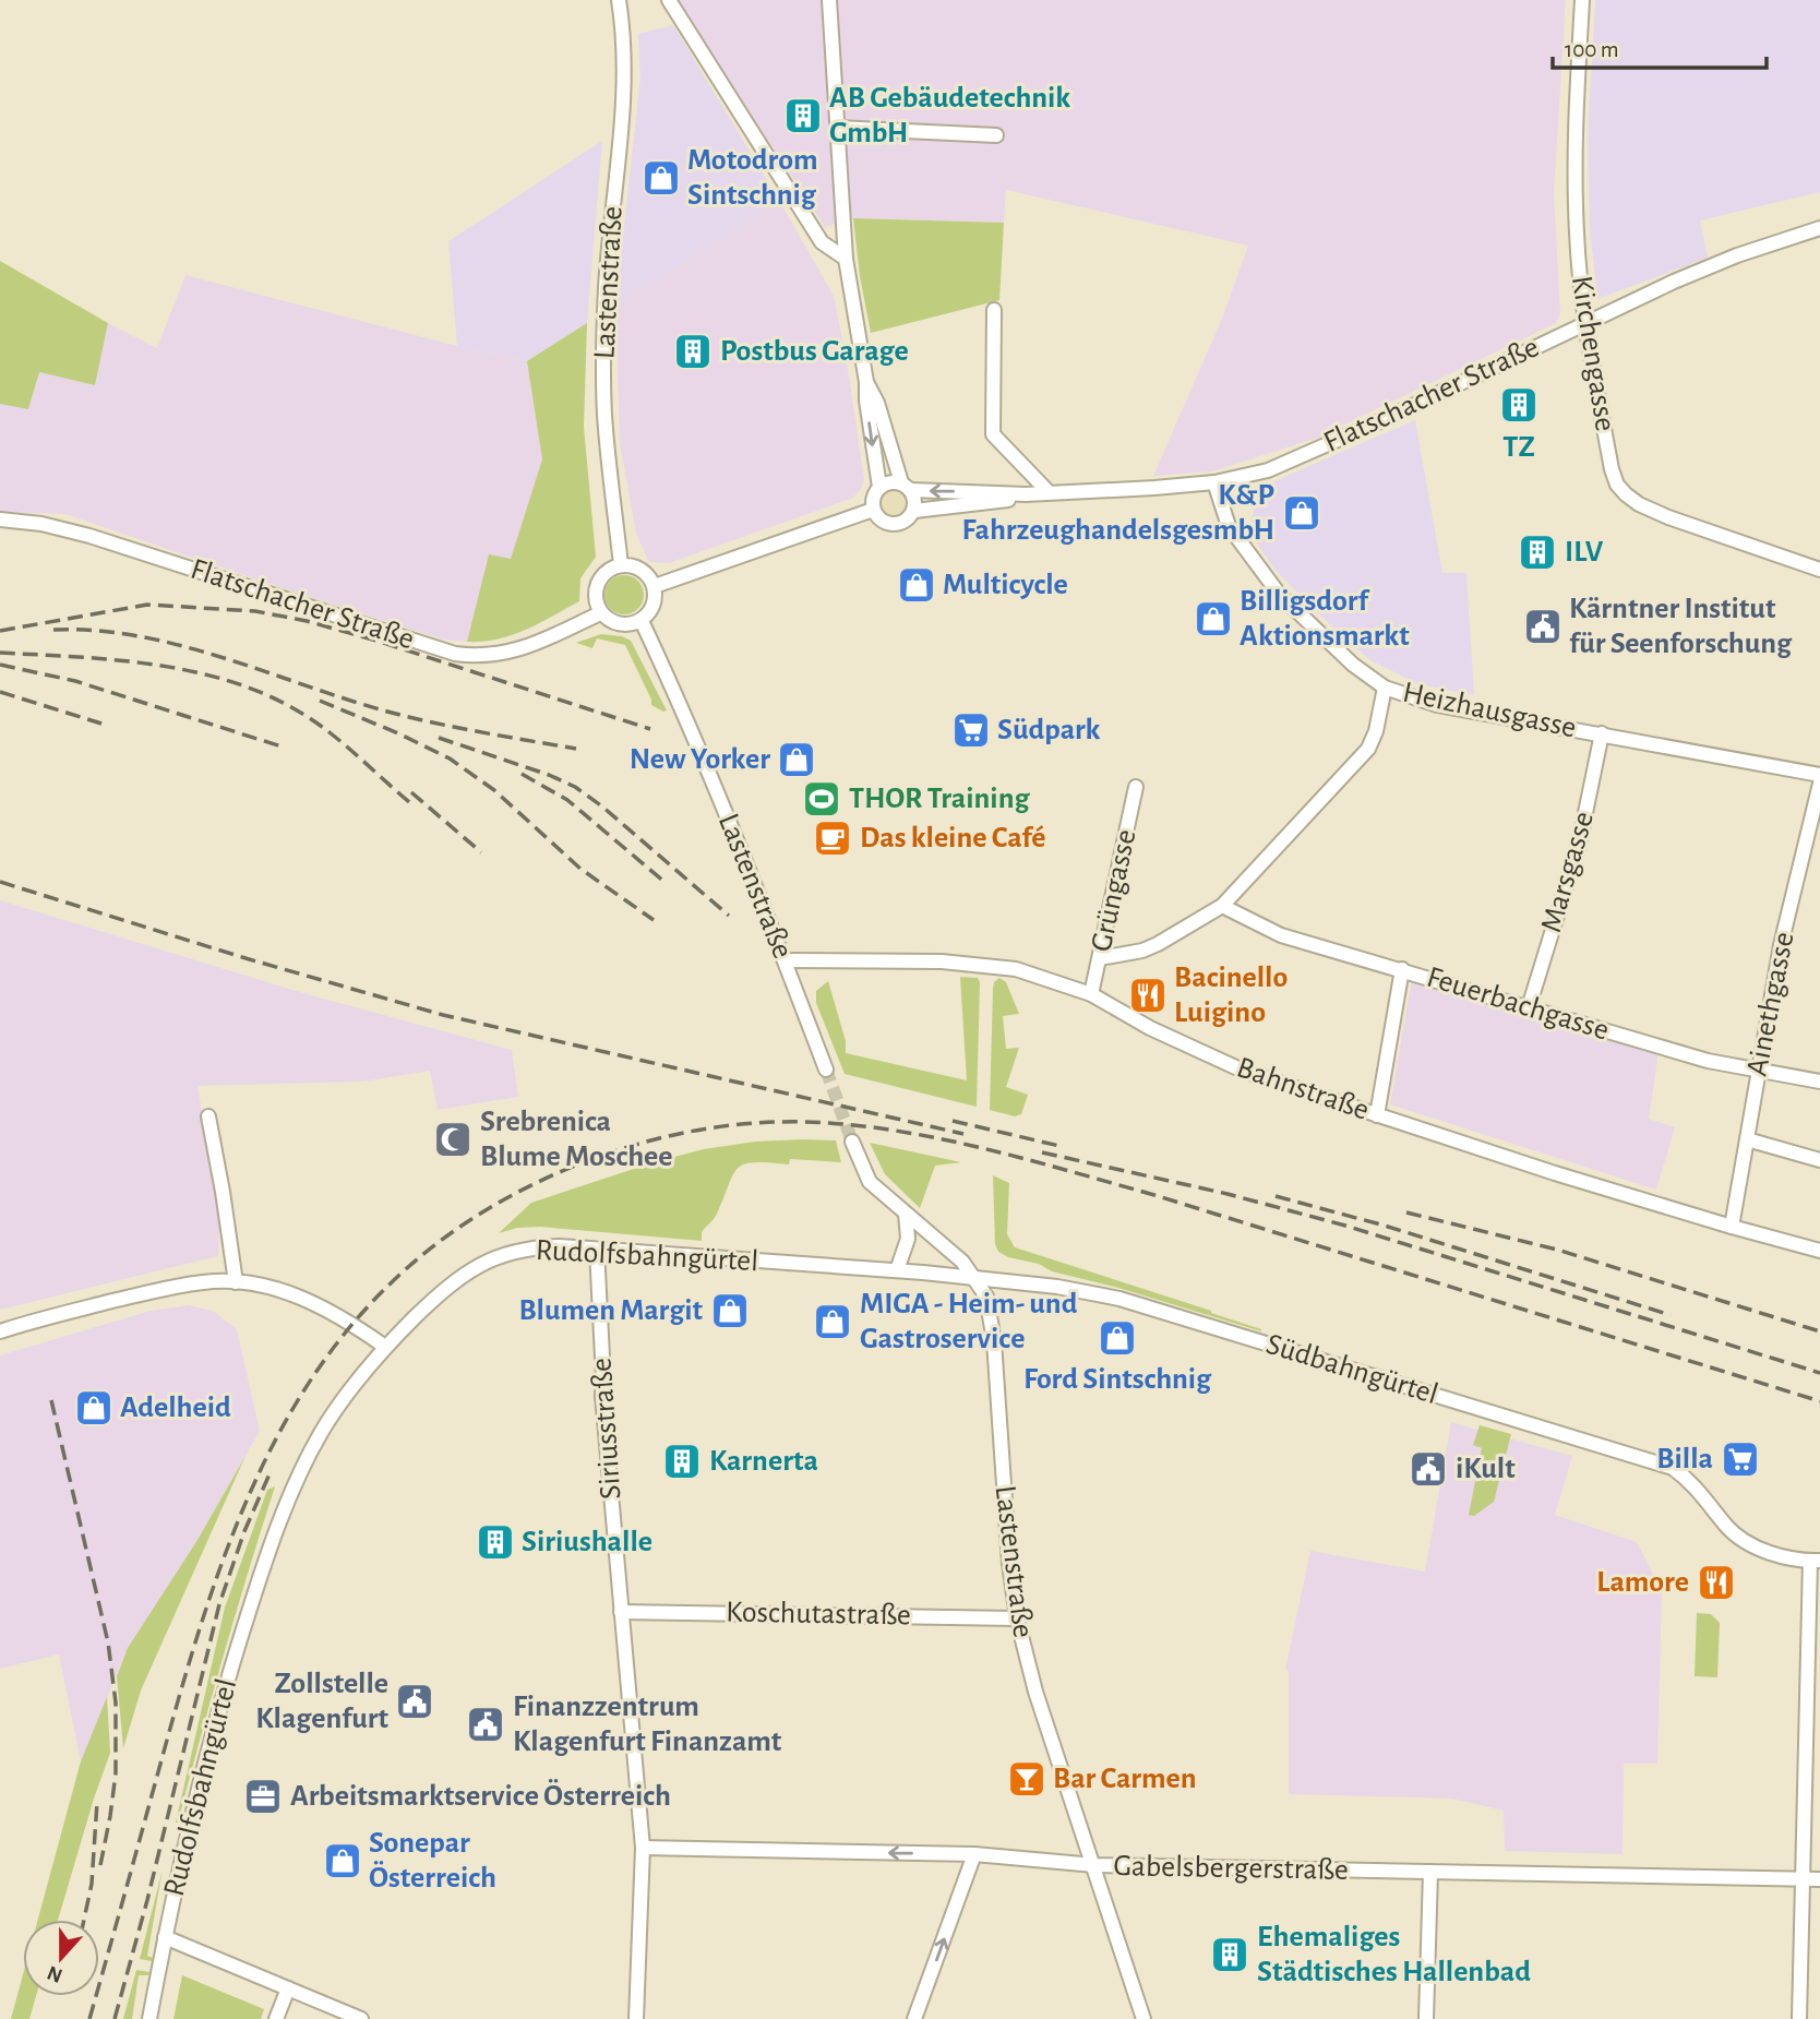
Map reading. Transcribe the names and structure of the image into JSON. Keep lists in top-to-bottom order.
{
  "streets": {
    "street": [
      "Lastenstraße",
      "Kirchengasse",
      "Flatschacher Straße",
      "Heizhausgasse",
      "Marsgasse",
      "Grüngasse",
      "Feuerbachgasse",
      "Ainethgasse",
      "Bahnstraße",
      "Rudolfsbahngürtel",
      "Südbahngürtel",
      "Siriusstraße",
      "Koschutastraße",
      "Gabelsbergerstraße"
    ]
  },
  "crossings": [
    ["Lastenstraße", "Flatschacher Straße"],
    ["Lastenstraße", "Bahnstraße"],
    ["Lastenstraße", "Rudolfsbahngürtel"],
    ["Lastenstraße", "Südbahngürtel"],
    ["Lastenstraße", "Koschutastraße"],
    ["Lastenstraße", "Gabelsbergerstraße"],
    ["Kirchengasse", "Flatschacher Straße"],
    ["Heizhausgasse", "Marsgasse"],
    ["Heizhausgasse", "Grüngasse"],
    ["Heizhausgasse", "Feuerbachgasse"],
    ["Marsgasse", "Feuerbachgasse"],
    ["Grüngasse", "Bahnstraße"],
    ["Feuerbachgasse", "Ainethgasse"],
    ["Ainethgasse", "Bahnstraße"],
    ["Rudolfsbahngürtel", "Südbahngürtel"],
    ["Rudolfsbahngürtel", "Siriusstraße"],
    ["Siriusstraße", "Koschutastraße"],
    ["Siriusstraße", "Gabelsbergerstraße"]
  ],
  "places": {
    "building": [
      "AB Gebäudetechnik GmbH",
      "Postbus Garage",
      "TZ",
      "ILV",
      "Karnerta",
      "Siriushalle",
      "Ehemaliges Städtisches Hallenbad"
    ],
    "shop": [
      "Motodrom Sintschnig",
      "K&P FahrzeughandelsgesmbH",
      "Multicycle",
      "Billigsdorf Aktionsmarkt",
      "New Yorker",
      "Blumen Margit",
      "MIGA - Heim- und Gastroservice",
      "Ford Sintschnig",
      "Adelheid",
      "Sonepar Österreich"
    ],
    "public building": [
      "Kärntner Institut für Seenforschung",
      "iKult",
      "Zollstelle Klagenfurt",
      "Finanzzentrum Klagenfurt Finanzamt"
    ],
    "supermarket": ["Südpark", "Billa"],
    "sports": ["THOR Training"],
    "cafe": ["Das kleine Café"],
    "restaurant": ["Bacinello Luigino", "Lamore"],
    "mosque": ["Srebrenica Blume Moschee"],
    "bar": ["Bar Carmen"],
    "office": ["Arbeitsmarktservice Österreich"]
  },
  "scale_bar": "100 m",
  "north": "bottom"
}
